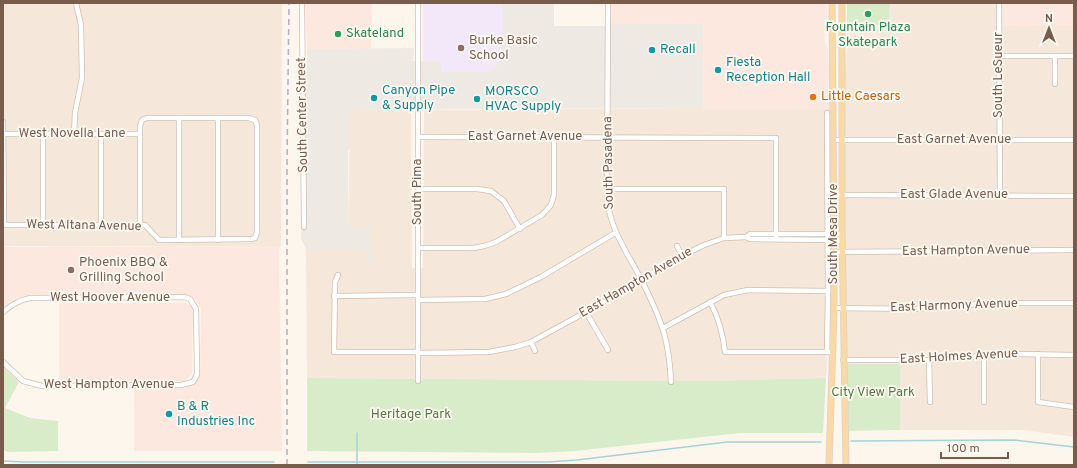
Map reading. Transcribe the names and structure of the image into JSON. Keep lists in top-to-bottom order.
{
  "streets": {
    "main road": ["South Mesa Drive"],
    "street": [
      "South LeSueur",
      "South Center Street",
      "West Novella Lane",
      "East Garnet Avenue",
      "South Pasadena",
      "South Pima",
      "East Glade Avenue",
      "West Altana Avenue",
      "East Hampton Avenue",
      "West Hoover Avenue",
      "East Harmony Avenue",
      "East Holmes Avenue",
      "West Hampton Avenue"
    ]
  },
  "crossings": [
    ["South LeSueur", "East Garnet Avenue"],
    ["South LeSueur", "East Glade Avenue"],
    ["East Garnet Avenue", "South Pasadena"],
    ["East Garnet Avenue", "South Pima"],
    ["East Garnet Avenue", "South Mesa Drive"],
    ["East Garnet Avenue", "East Hampton Avenue"],
    ["South Pasadena", "East Hampton Avenue"],
    ["South Pima", "East Hampton Avenue"],
    ["East Glade Avenue", "South Mesa Drive"],
    ["South Mesa Drive", "East Hampton Avenue"],
    ["South Mesa Drive", "East Harmony Avenue"],
    ["South Mesa Drive", "East Holmes Avenue"],
    ["West Hoover Avenue", "West Hampton Avenue"]
  ],
  "parks": ["City View Park", "Heritage Park"],
  "places": [
    "Fountain Plaza Skatepark",
    "Skateland",
    "Burke Basic School",
    "Recall",
    "Fiesta Reception Hall",
    "Little Caesars",
    "Canyon Pipe & Supply",
    "MORSCO HVAC Supply",
    "Phoenix BBQ & Grilling School",
    "B & R Industries Inc"
  ],
  "scale_bar": "100 m",
  "north": "top"
}
